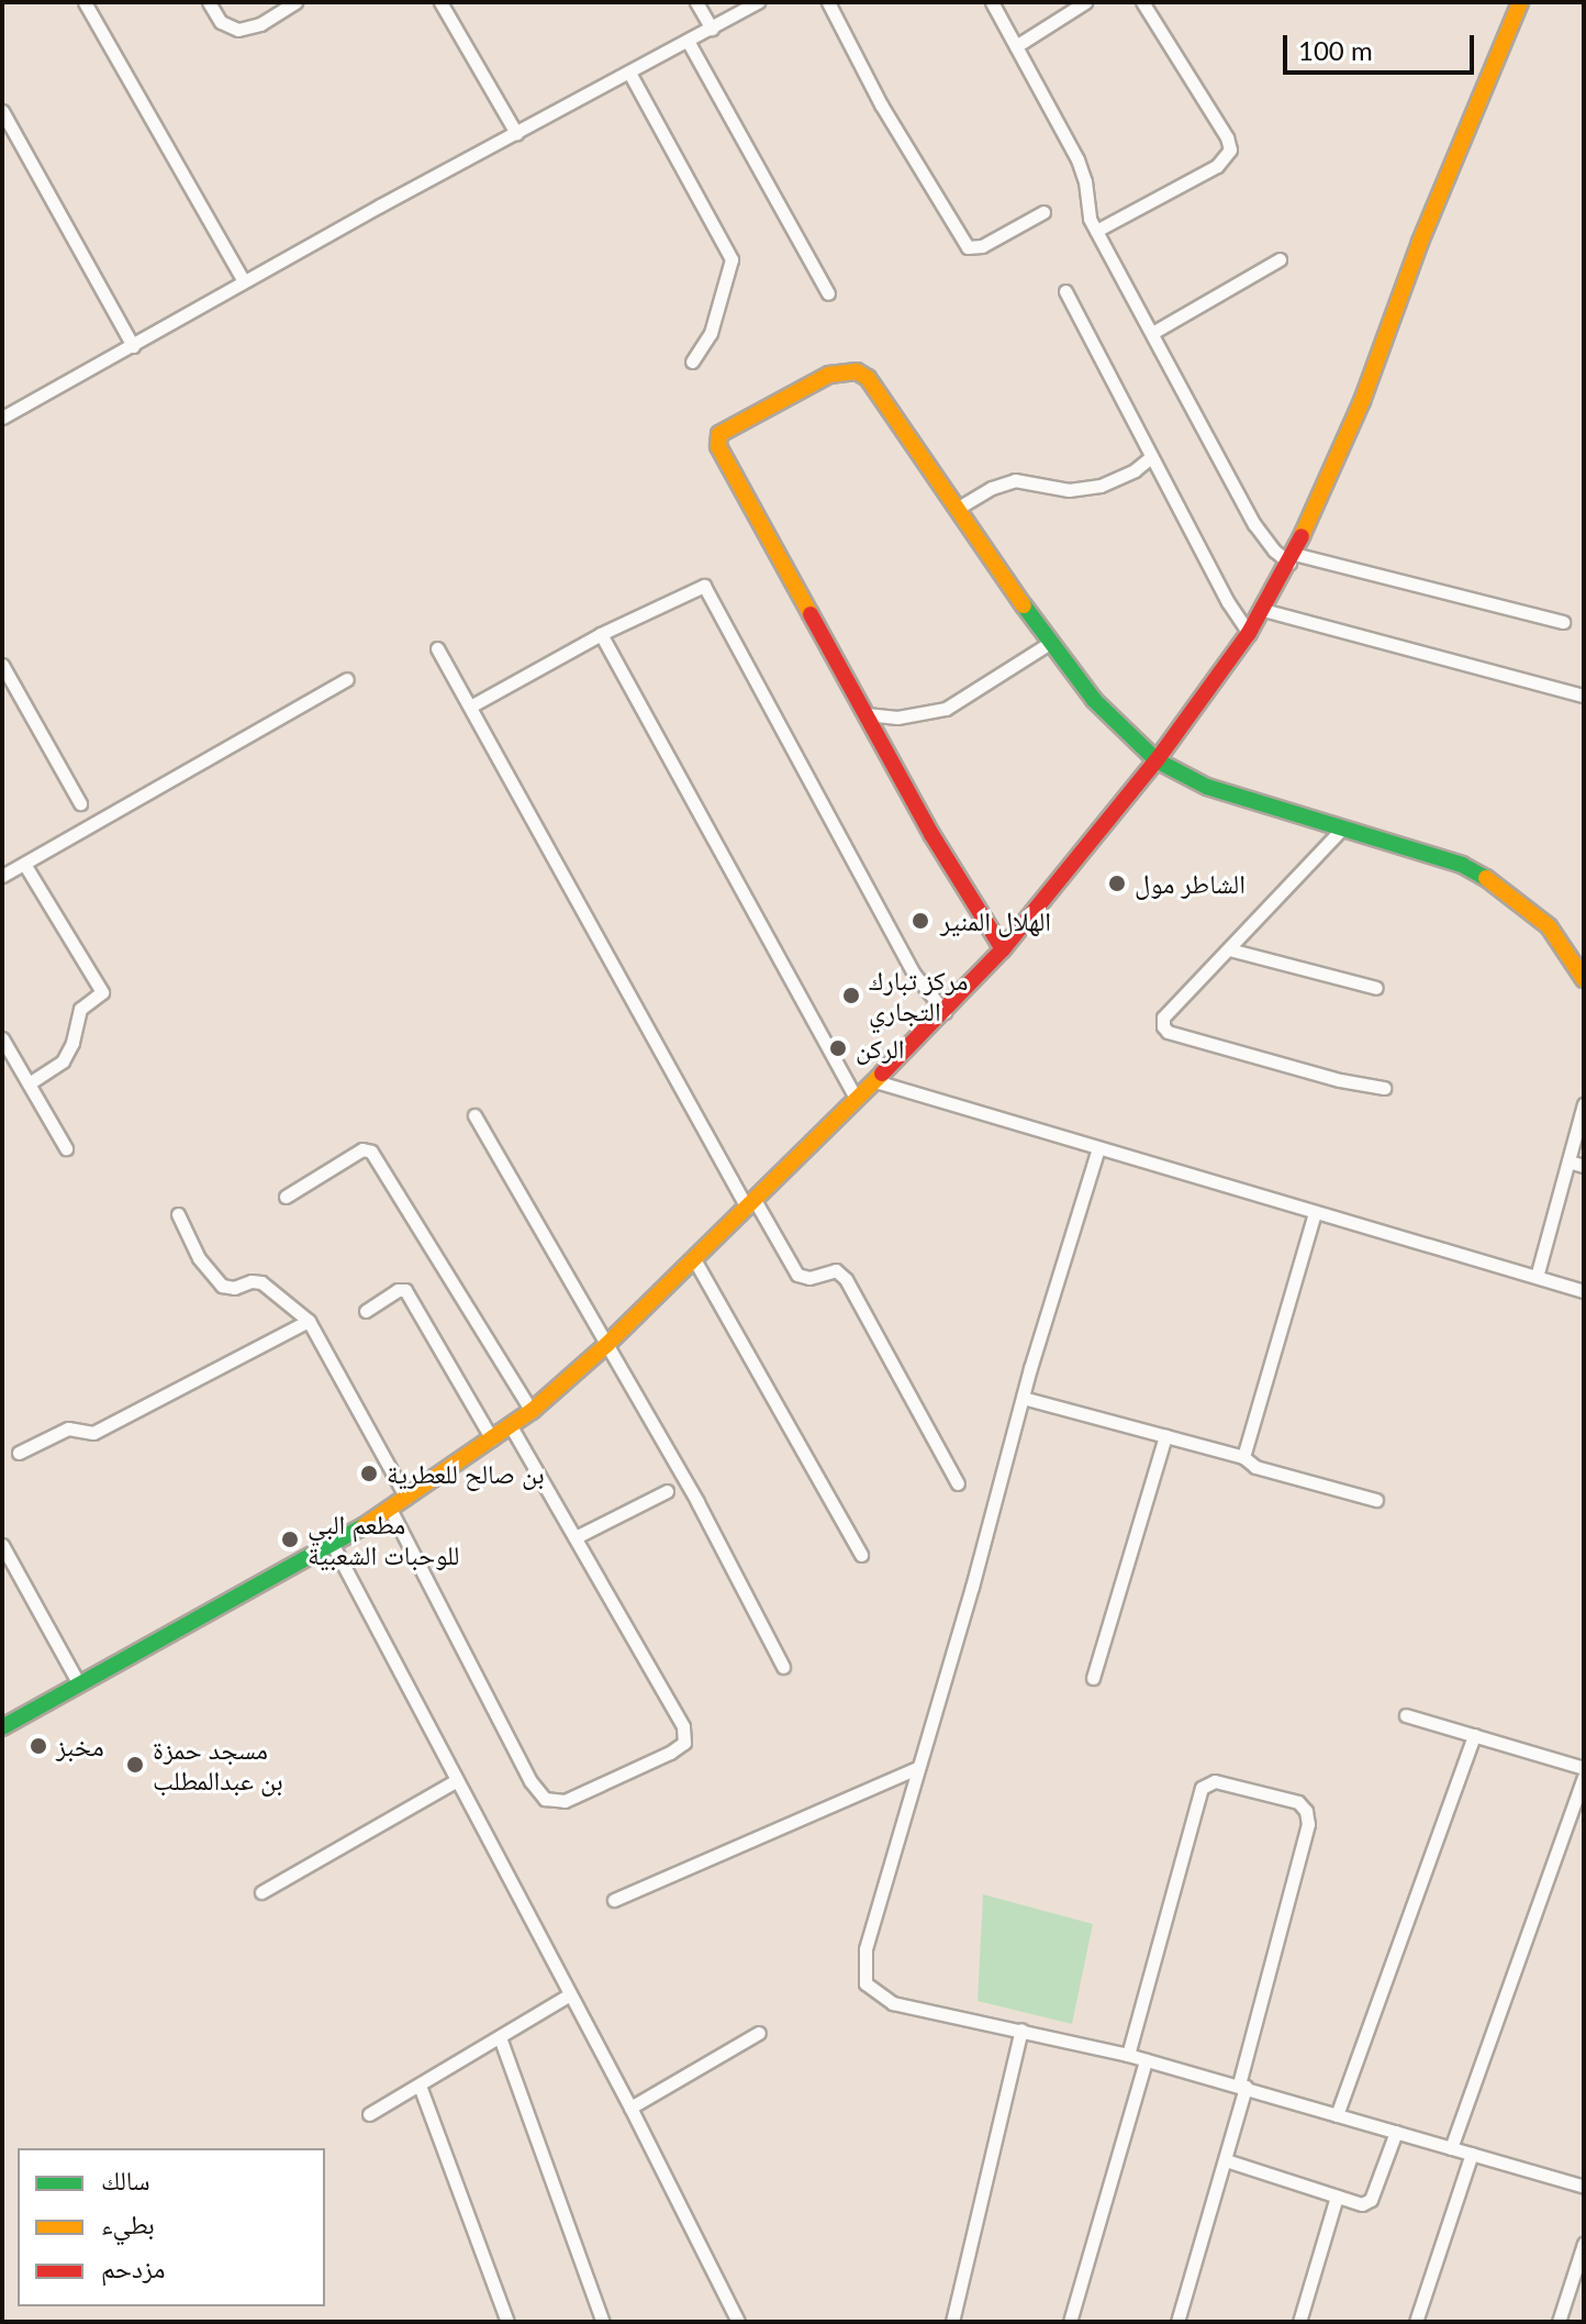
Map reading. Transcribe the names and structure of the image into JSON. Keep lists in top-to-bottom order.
{
  "places": [
    "الشاطر مول",
    "الهلال المنير",
    "مركز تبارك التجاري",
    "الركن",
    "بن صالح للعطرية",
    "مطعم البي للوحبات الشعبية",
    "مخبز",
    "مسجد حمزة بن عبدالمطلب"
  ],
  "legend": ["سالك", "بطيء", "مزدحم"],
  "scale_bar": "100 m"
}
